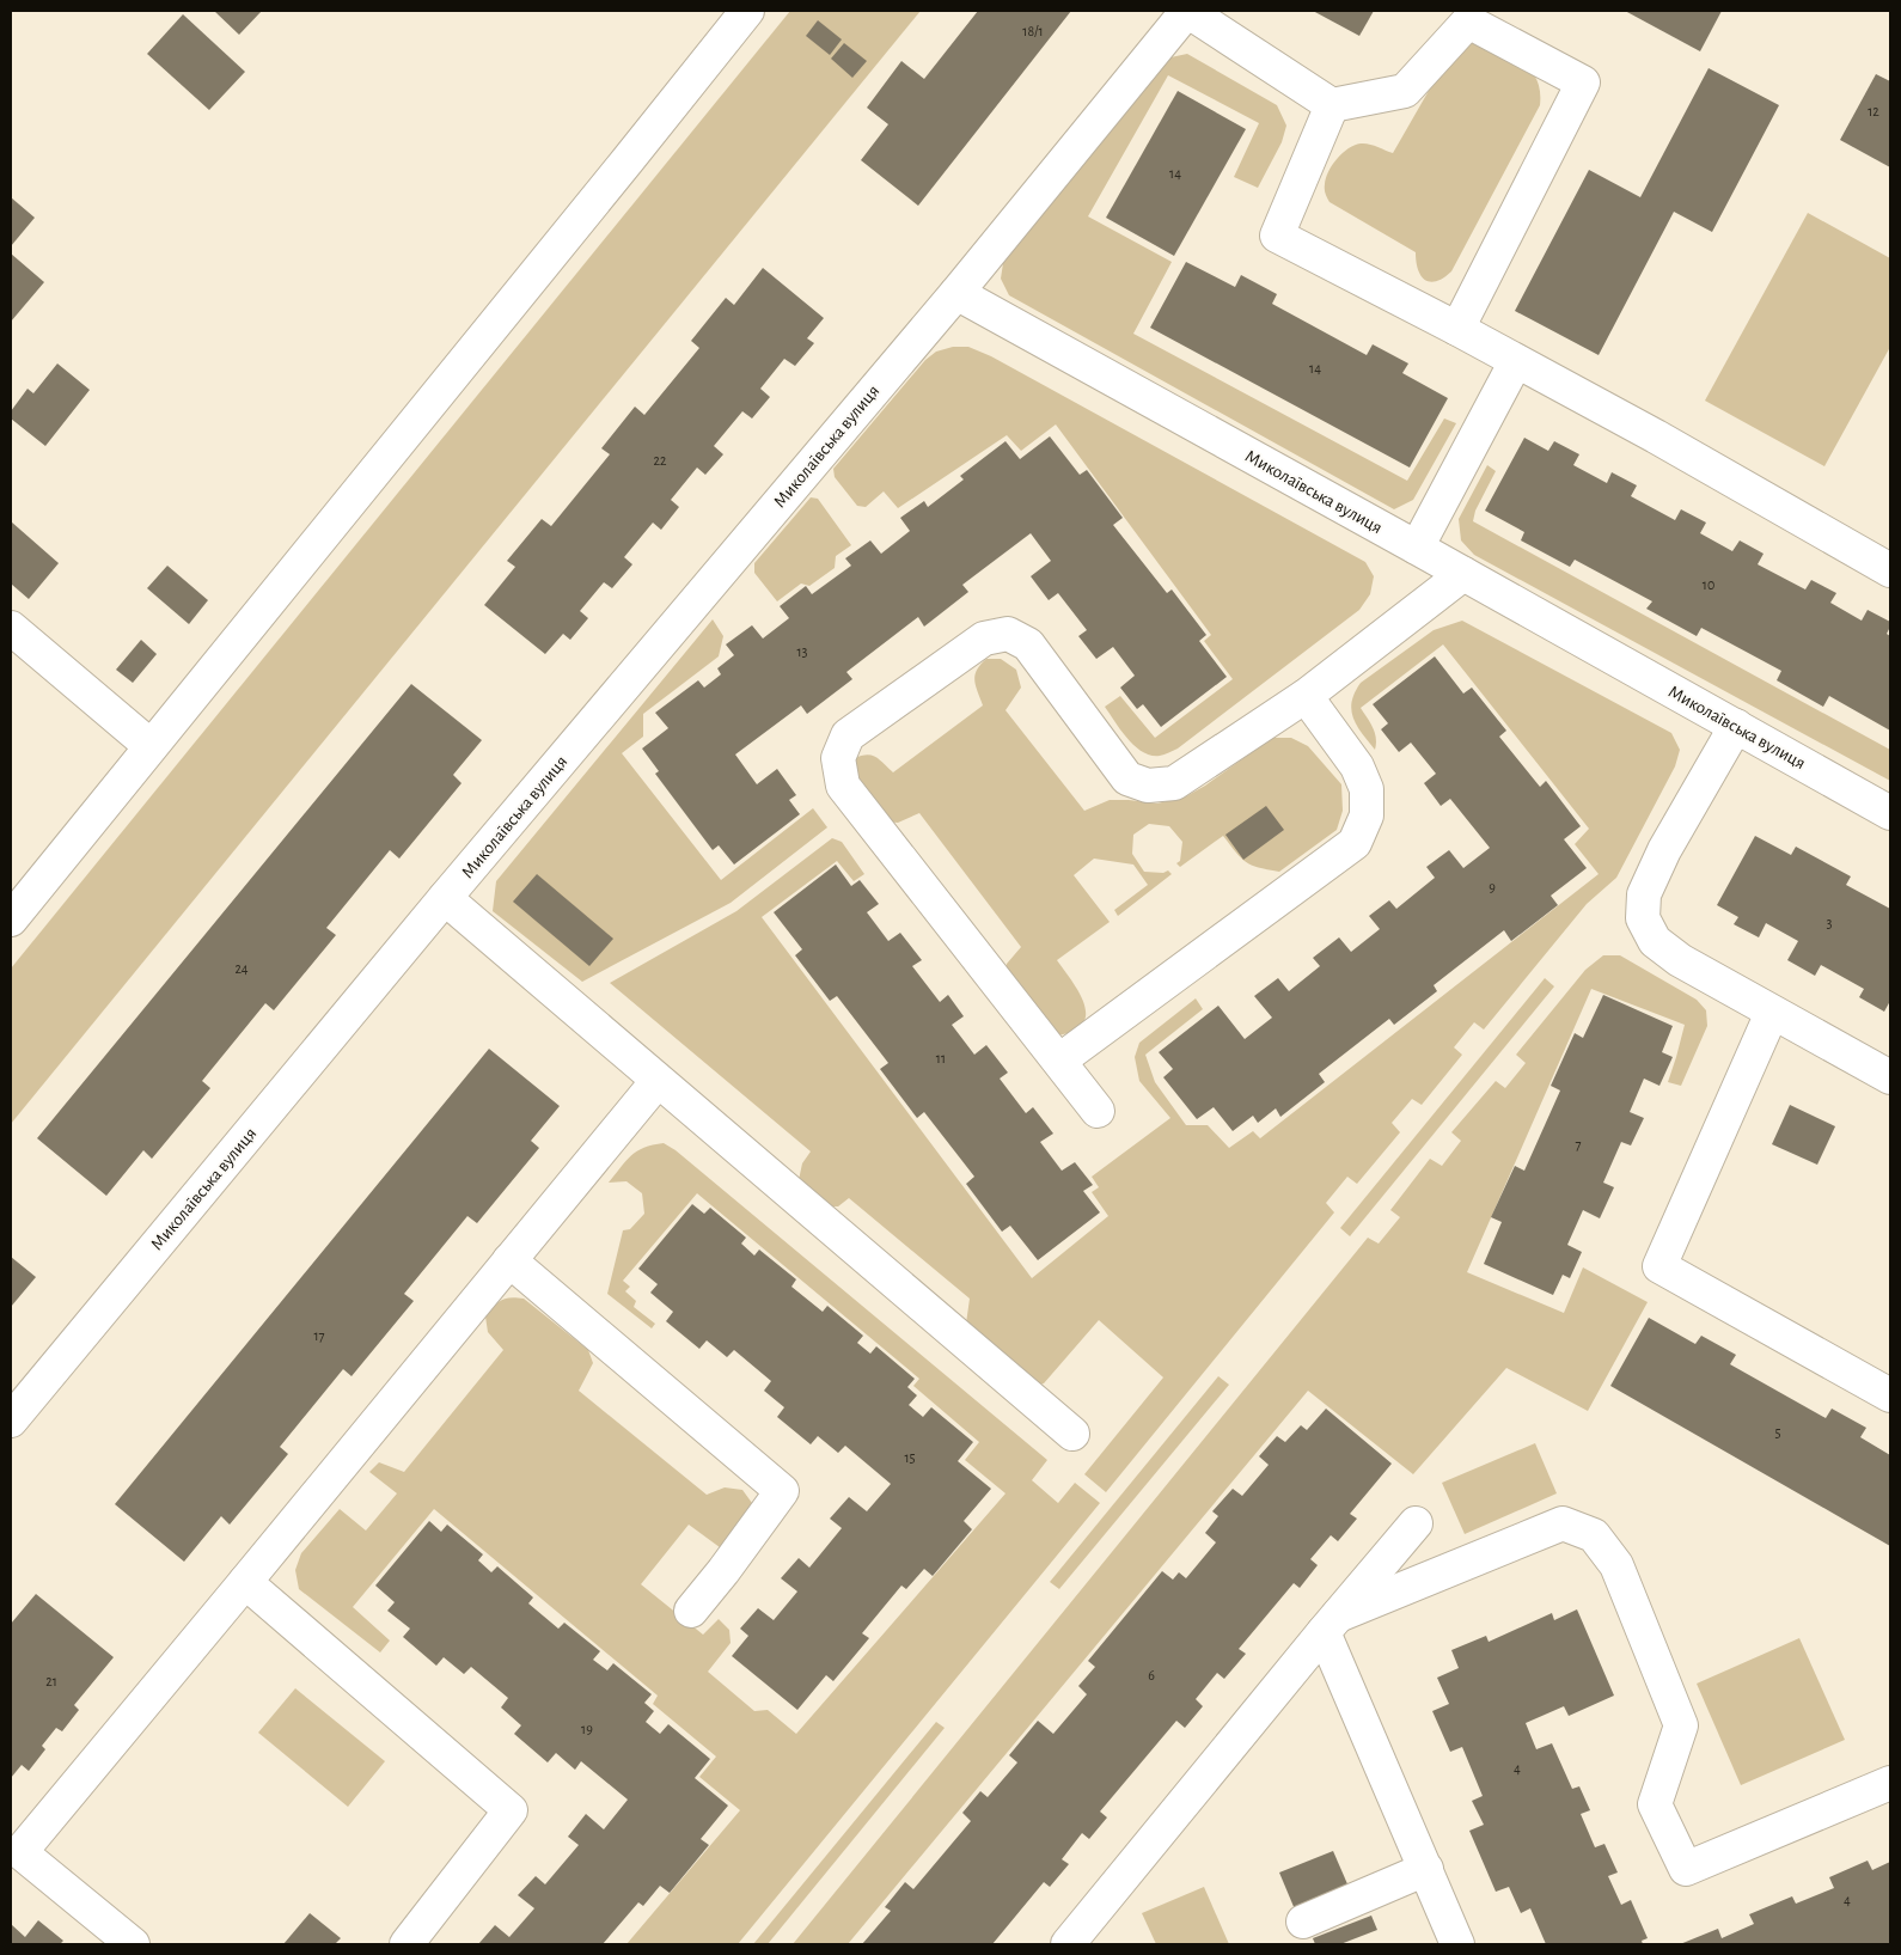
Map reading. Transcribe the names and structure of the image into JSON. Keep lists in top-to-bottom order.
{
  "streets": {
    "street": ["Миколаївська вулиця"]
  },
  "house_numbers": [
    "18/1",
    "12",
    "14",
    "14",
    "22",
    "10",
    "13",
    "9",
    "3",
    "24",
    "11",
    "7",
    "17",
    "5",
    "15",
    "6",
    "21",
    "19",
    "4",
    "4"
  ]
}
